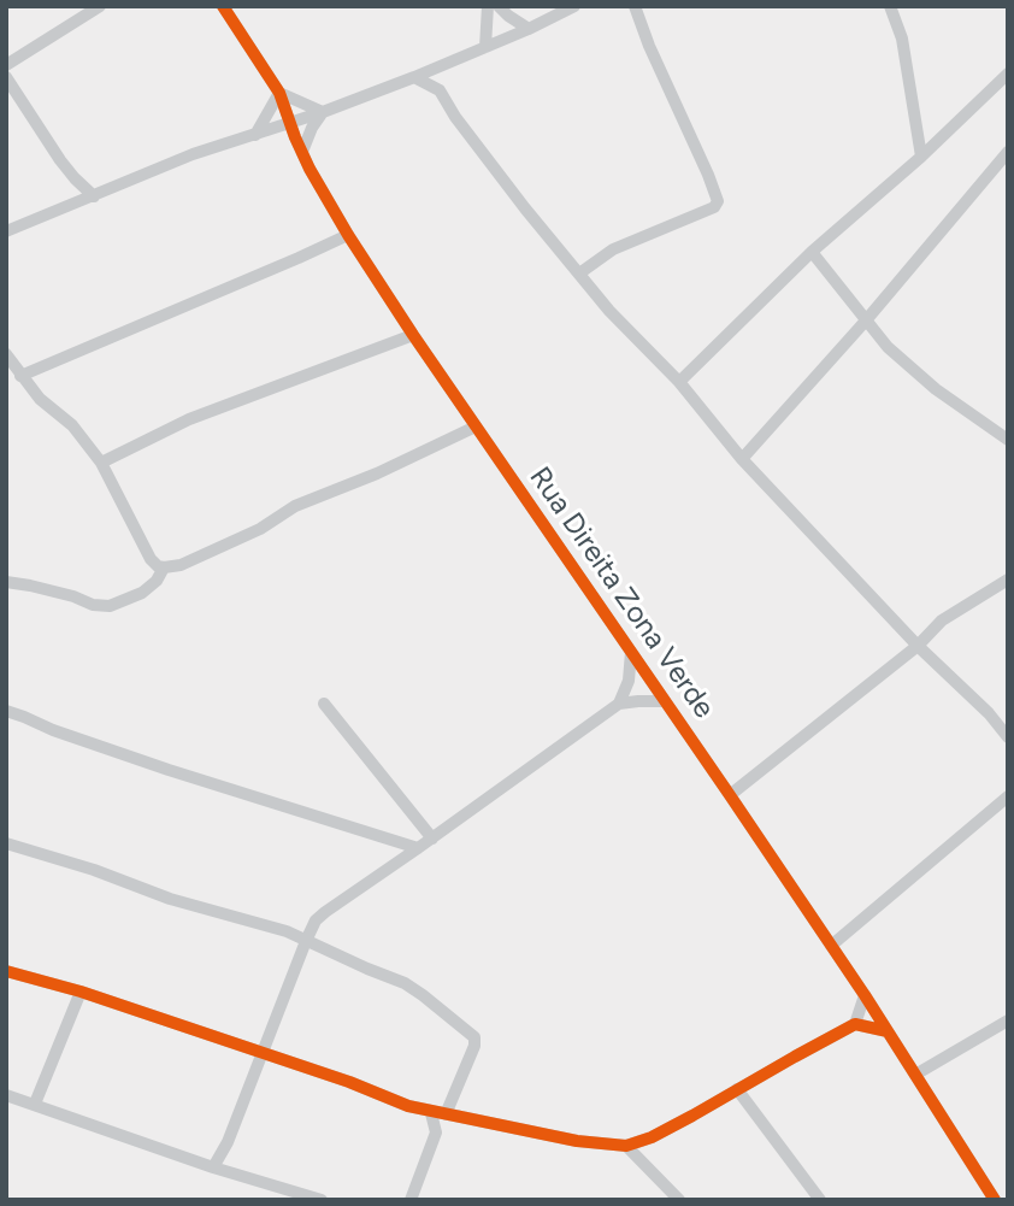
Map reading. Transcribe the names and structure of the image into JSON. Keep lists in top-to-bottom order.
{
  "streets": {
    "street": ["Rua Direita Zona Verde"]
  }
}
